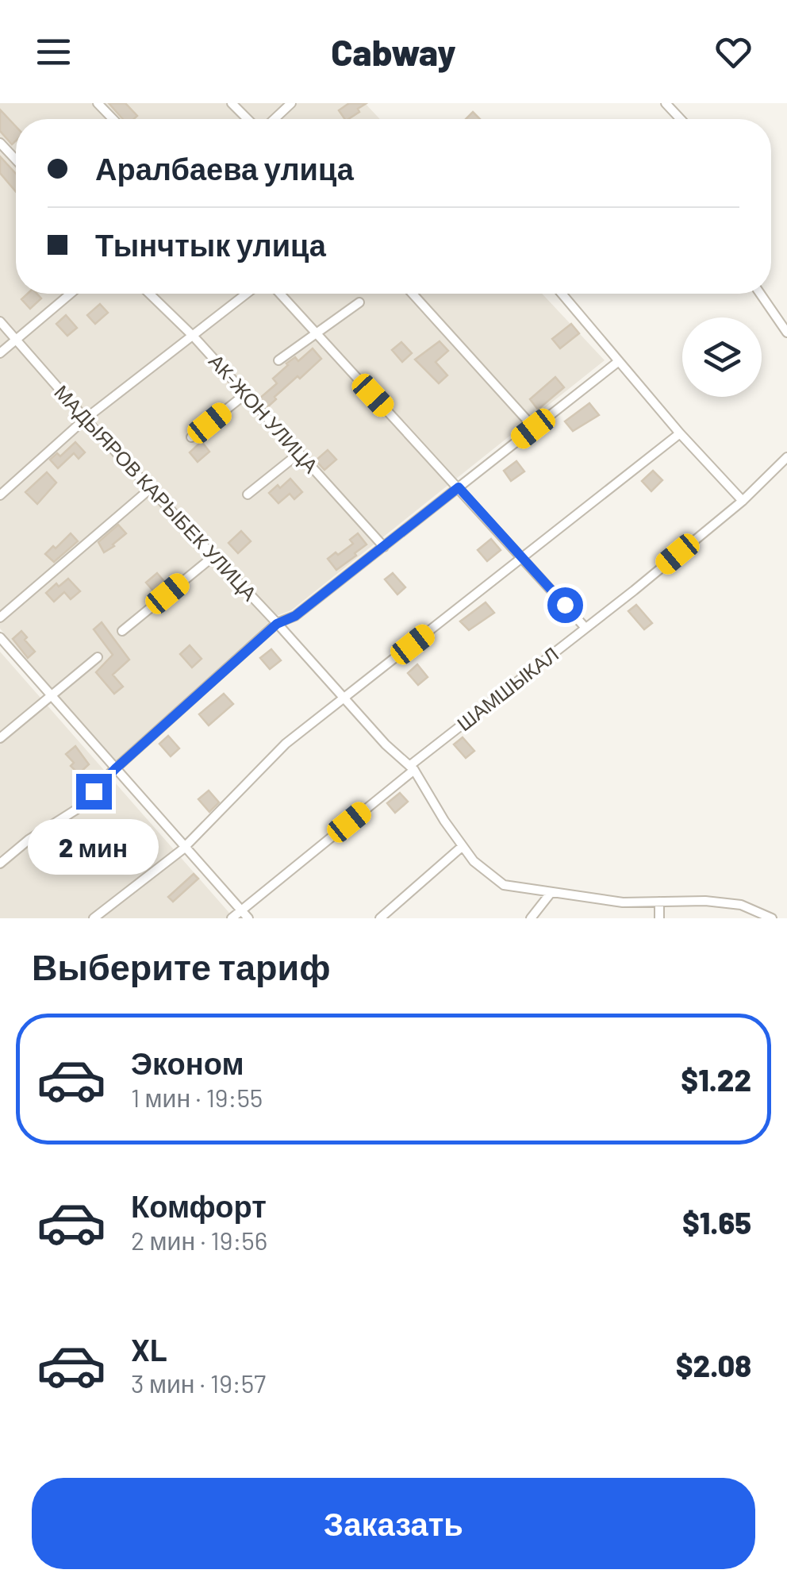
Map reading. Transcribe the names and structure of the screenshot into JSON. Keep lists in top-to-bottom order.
{
  "streets": {
    "street": ["АК-ЖОН УЛИЦА", "МАДЫЯРОВ КАРЫБЕК УЛИЦА", "ШАМШЫКАЛ"]
  },
  "crossings": [
    ["МАДЫЯРОВ КАРЫБЕК УЛИЦА", "ШАМШЫКАЛ"]
  ],
  "page": {
    "header": "Cabway",
    "banner": ["Аралбаева улица", "Тынчтык улица"],
    "bubble": "2 мин",
    "heading": "Выберите тариф",
    "list": [
      {
        "name": "Эконом",
        "note": "1 мин · 19:55",
        "value": "$1.22"
      },
      {
        "name": "Комфорт",
        "note": "2 мин · 19:56",
        "value": "$1.65"
      },
      {
        "name": "XL",
        "note": "3 мин · 19:57",
        "value": "$2.08"
      }
    ],
    "buttons": "Заказать"
  }
}
